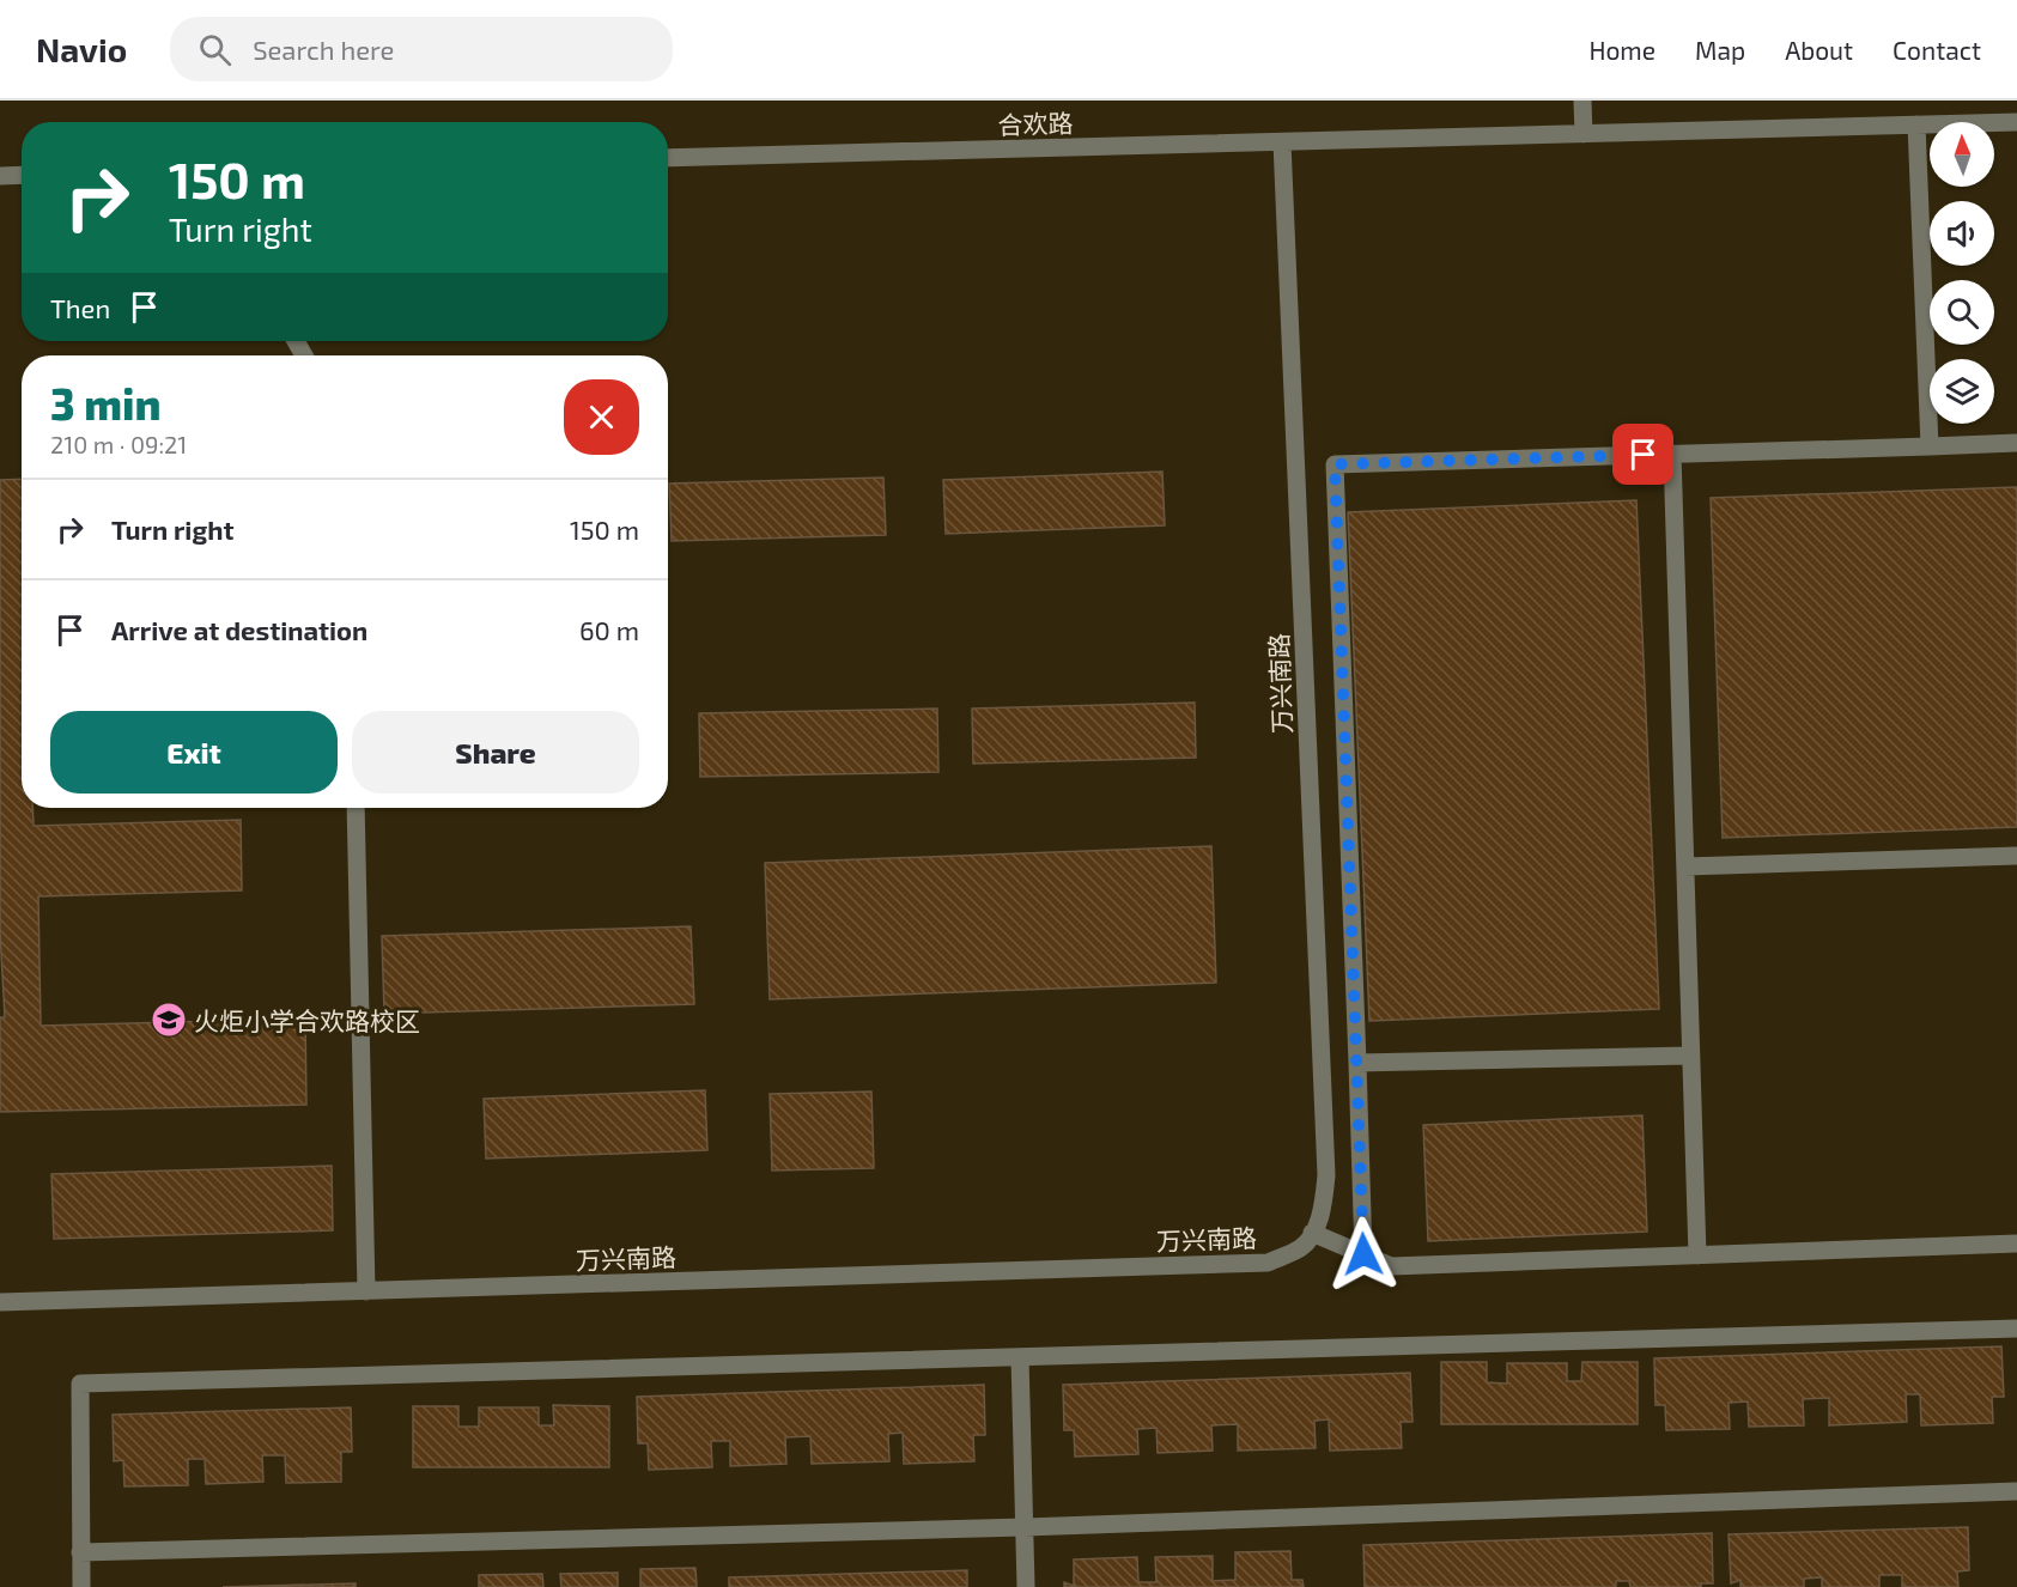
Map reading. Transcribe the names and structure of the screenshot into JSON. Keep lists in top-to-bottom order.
{
  "streets": {
    "street": ["合欢路", "万兴南路"]
  },
  "crossings": [
    ["合欢路", "万兴南路"]
  ],
  "places": {
    "school or university": ["火炬小学合欢路校区"]
  },
  "north": "top",
  "page": {
    "header": "Navio",
    "search": "Search here",
    "nav": [
      "Home",
      "Map",
      "About",
      "Contact"
    ],
    "turn": ["150 m", "Turn right"],
    "then": "Then",
    "heading": ["3 min", "210 m · 09:21"],
    "list": [
      {
        "name": "Turn right",
        "value": "150 m"
      },
      {
        "name": "Arrive at destination",
        "value": "60 m"
      }
    ],
    "buttons": ["Exit", "Share"]
  }
}
